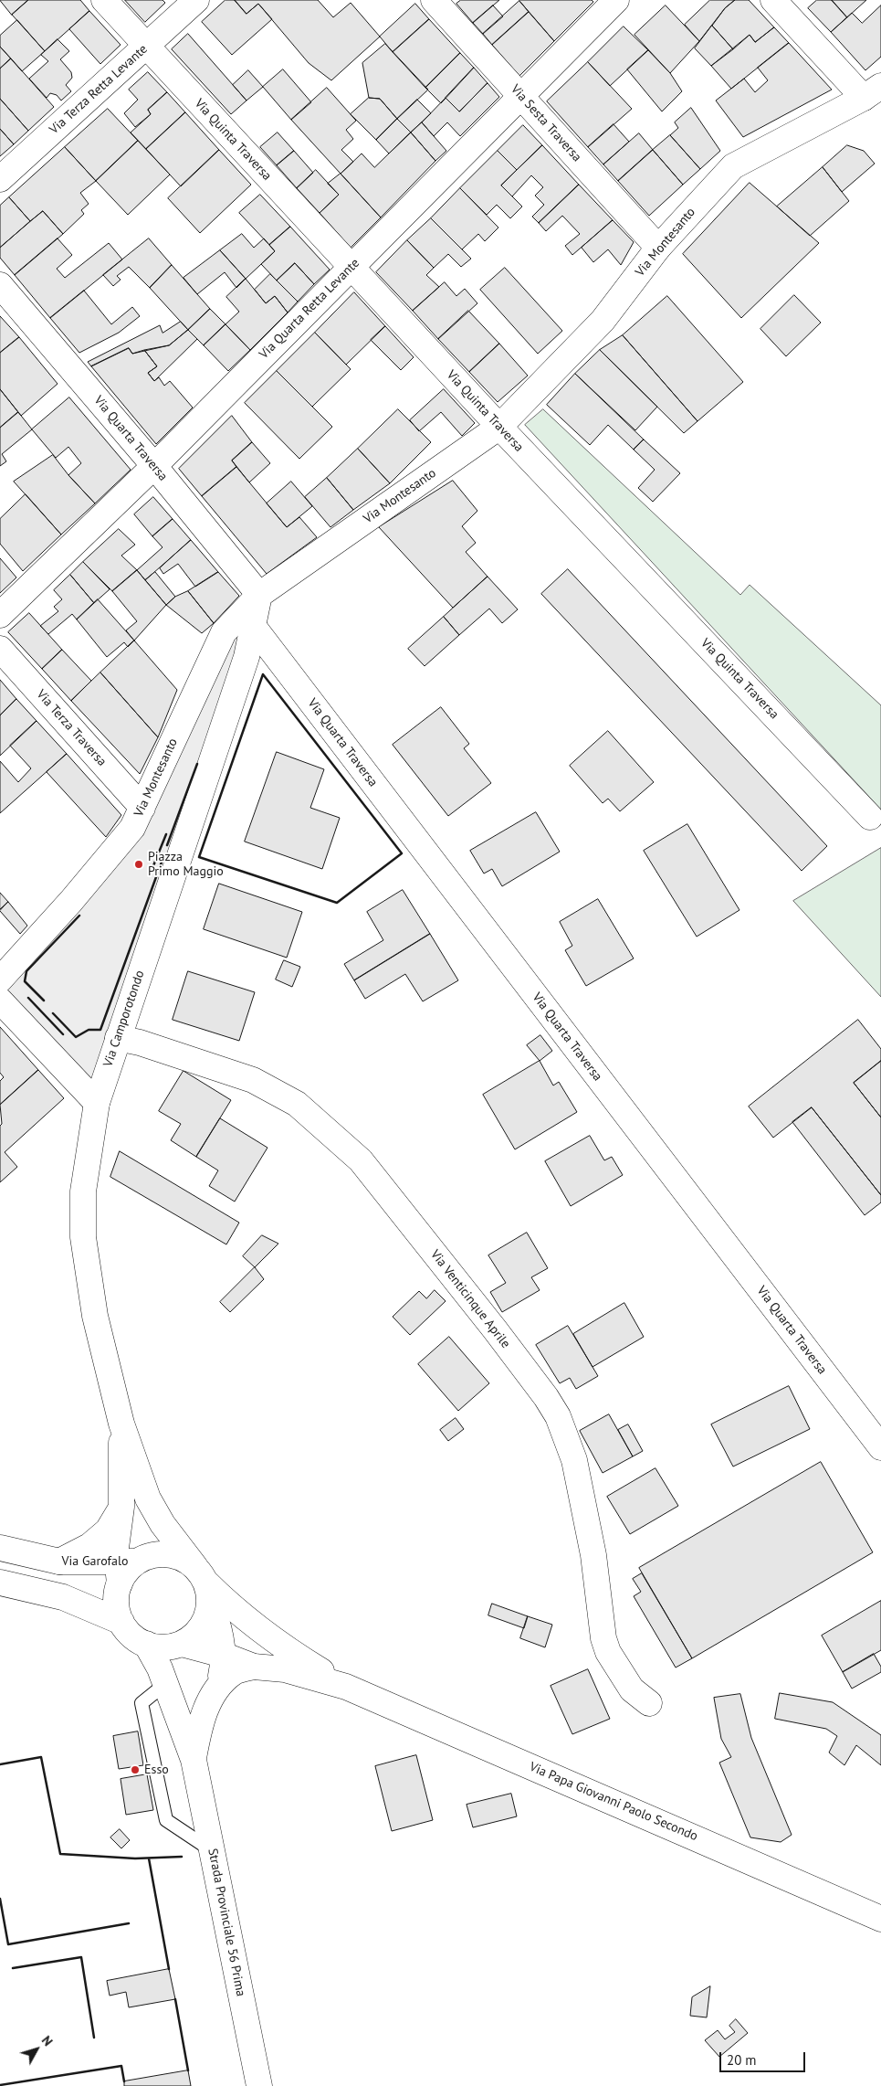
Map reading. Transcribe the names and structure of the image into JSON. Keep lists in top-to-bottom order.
{
  "streets": {
    "street": [
      "Via Terza Retta Levante",
      "Via Sesta Traversa",
      "Via Quinta Traversa",
      "Via Montesanto",
      "Via Quarta Retta Levante",
      "Via Quarta Traversa",
      "Via Terza Traversa",
      "Via Camporotondo",
      "Via Venticinque Aprile",
      "Via Garofalo",
      "Via Papa Giovanni Paolo Secondo",
      "Strada Provinciale 56 Prima"
    ]
  },
  "crossings": [
    ["Via Terza Retta Levante", "Via Quinta Traversa"],
    ["Via Sesta Traversa", "Via Montesanto"],
    ["Via Sesta Traversa", "Via Quarta Retta Levante"],
    ["Via Quinta Traversa", "Via Montesanto"],
    ["Via Quinta Traversa", "Via Quarta Retta Levante"],
    ["Via Montesanto", "Via Quarta Traversa"],
    ["Via Montesanto", "Via Terza Traversa"],
    ["Via Montesanto", "Via Camporotondo"],
    ["Via Quarta Retta Levante", "Via Quarta Traversa"],
    ["Via Quarta Traversa", "Via Camporotondo"],
    ["Via Camporotondo", "Via Venticinque Aprile"]
  ],
  "places": ["Piazza Primo Maggio", "Esso"],
  "scale_bar": "20 m",
  "north": "top right"
}
